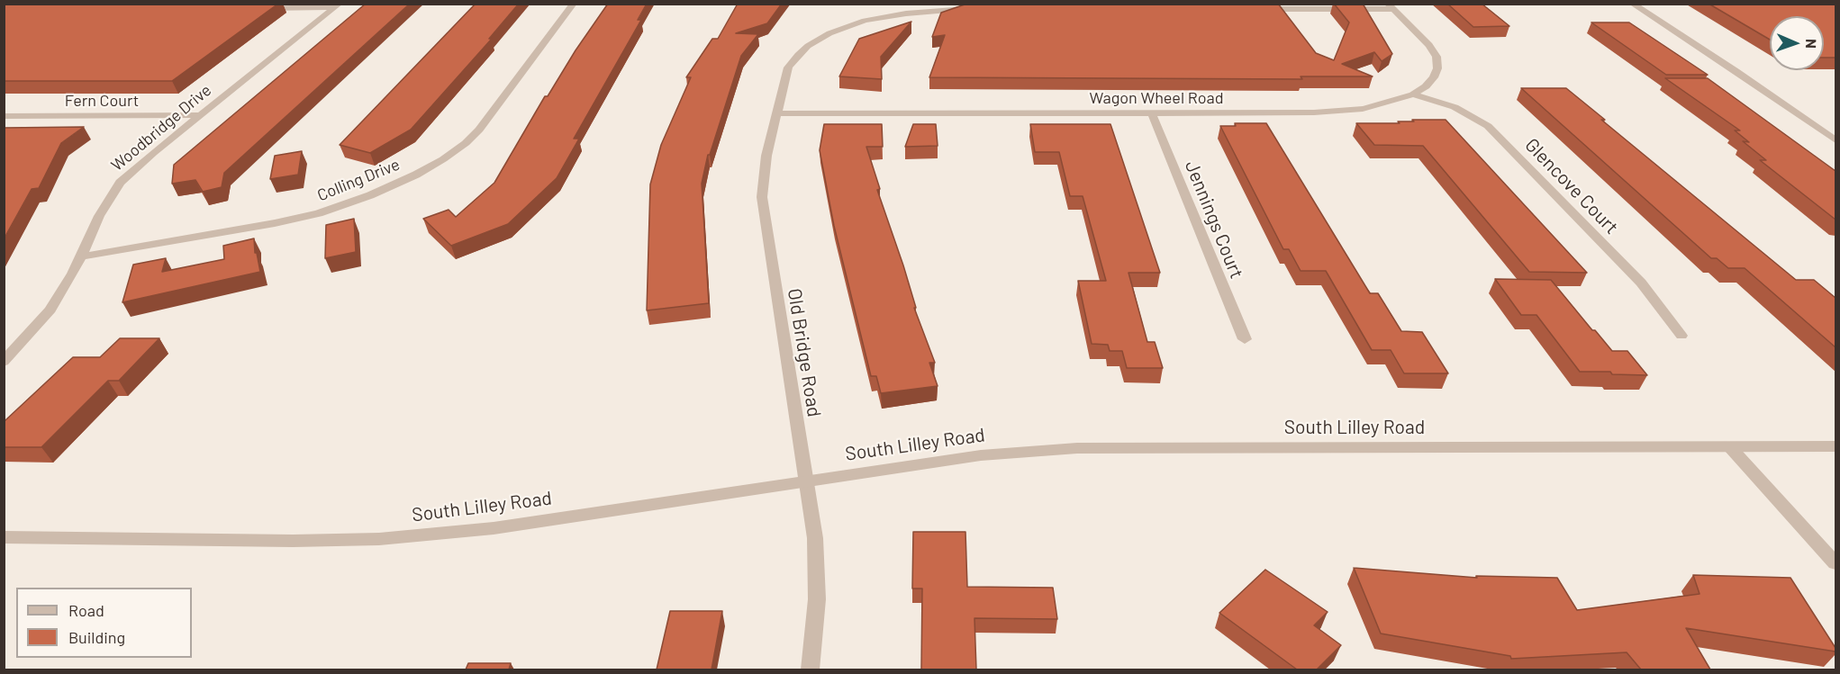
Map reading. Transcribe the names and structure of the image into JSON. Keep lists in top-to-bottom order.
{
  "streets": {
    "street": [
      "Wagon Wheel Road",
      "Fern Court",
      "Woodbridge Drive",
      "Colling Drive",
      "Glencove Court",
      "Jennings Court",
      "Old Bridge Road",
      "South Lilley Road"
    ]
  },
  "crossings": [
    ["Wagon Wheel Road", "Glencove Court"],
    ["Wagon Wheel Road", "Jennings Court"],
    ["Wagon Wheel Road", "Old Bridge Road"],
    ["Fern Court", "Woodbridge Drive"],
    ["Woodbridge Drive", "Colling Drive"],
    ["Old Bridge Road", "South Lilley Road"]
  ],
  "legend": ["Road", "Building"],
  "north": "right"
}
